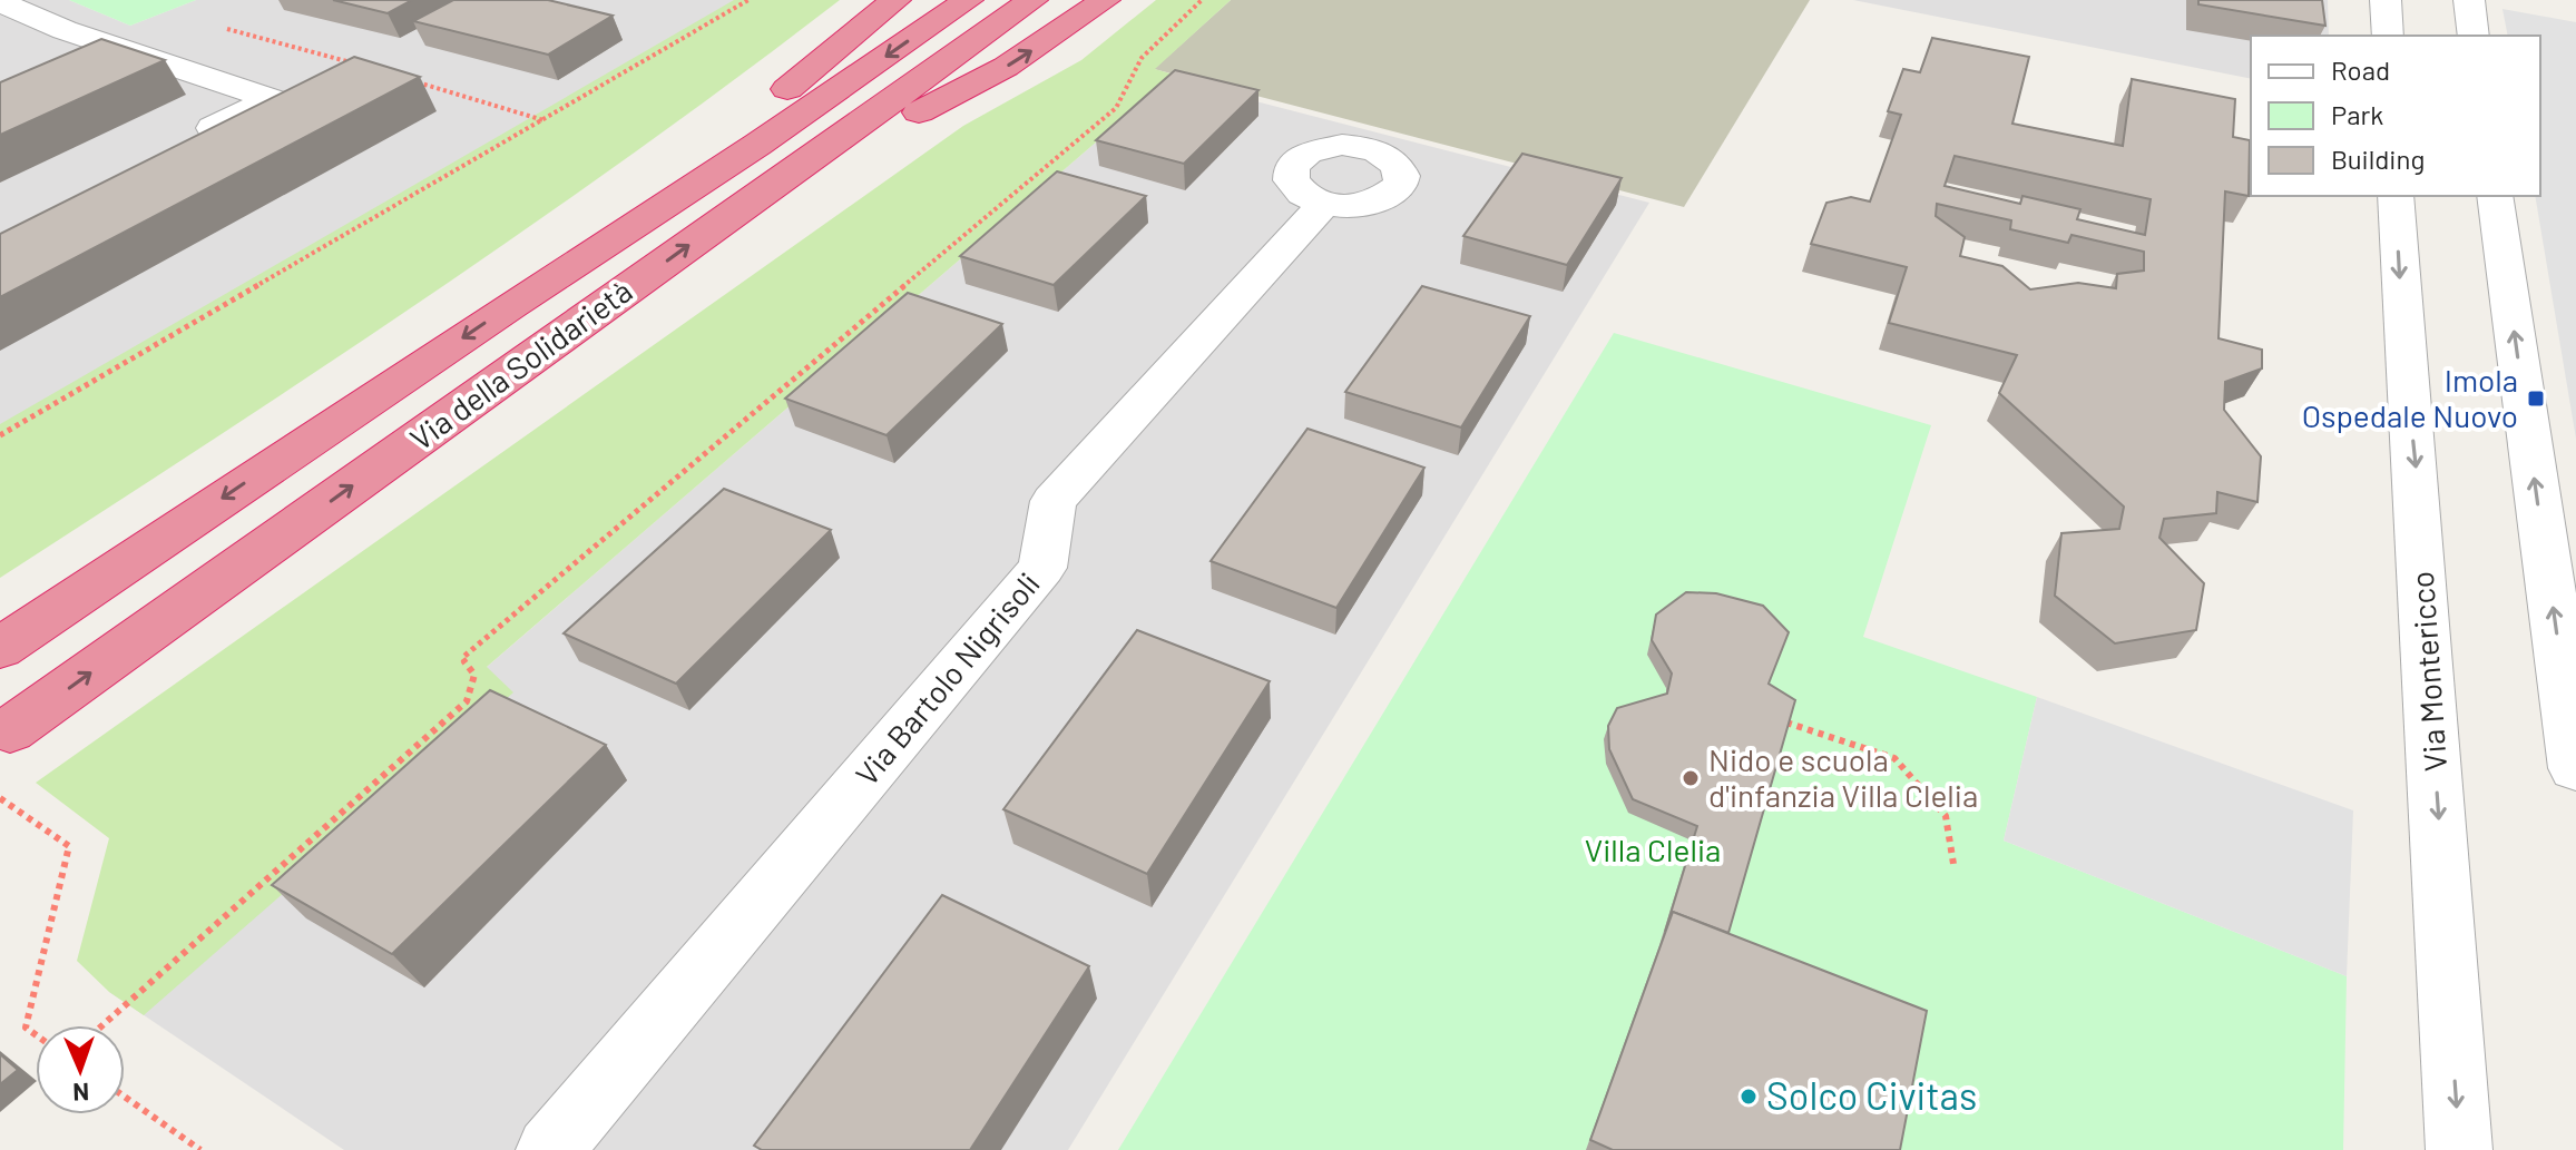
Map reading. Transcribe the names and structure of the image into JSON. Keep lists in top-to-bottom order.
{
  "streets": {
    "highway": ["Via della Solidarietà"],
    "street": ["Via Montericco", "Via Bartolo Nigrisoli"]
  },
  "parks": ["Villa Clelia"],
  "places": {
    "transit": ["Imola Ospedale Nuovo"],
    "other": ["Nido e scuola d'infanzia Villa Clelia", "Solco Civitas"]
  },
  "legend": ["Road", "Park", "Building"],
  "north": "bottom"
}
